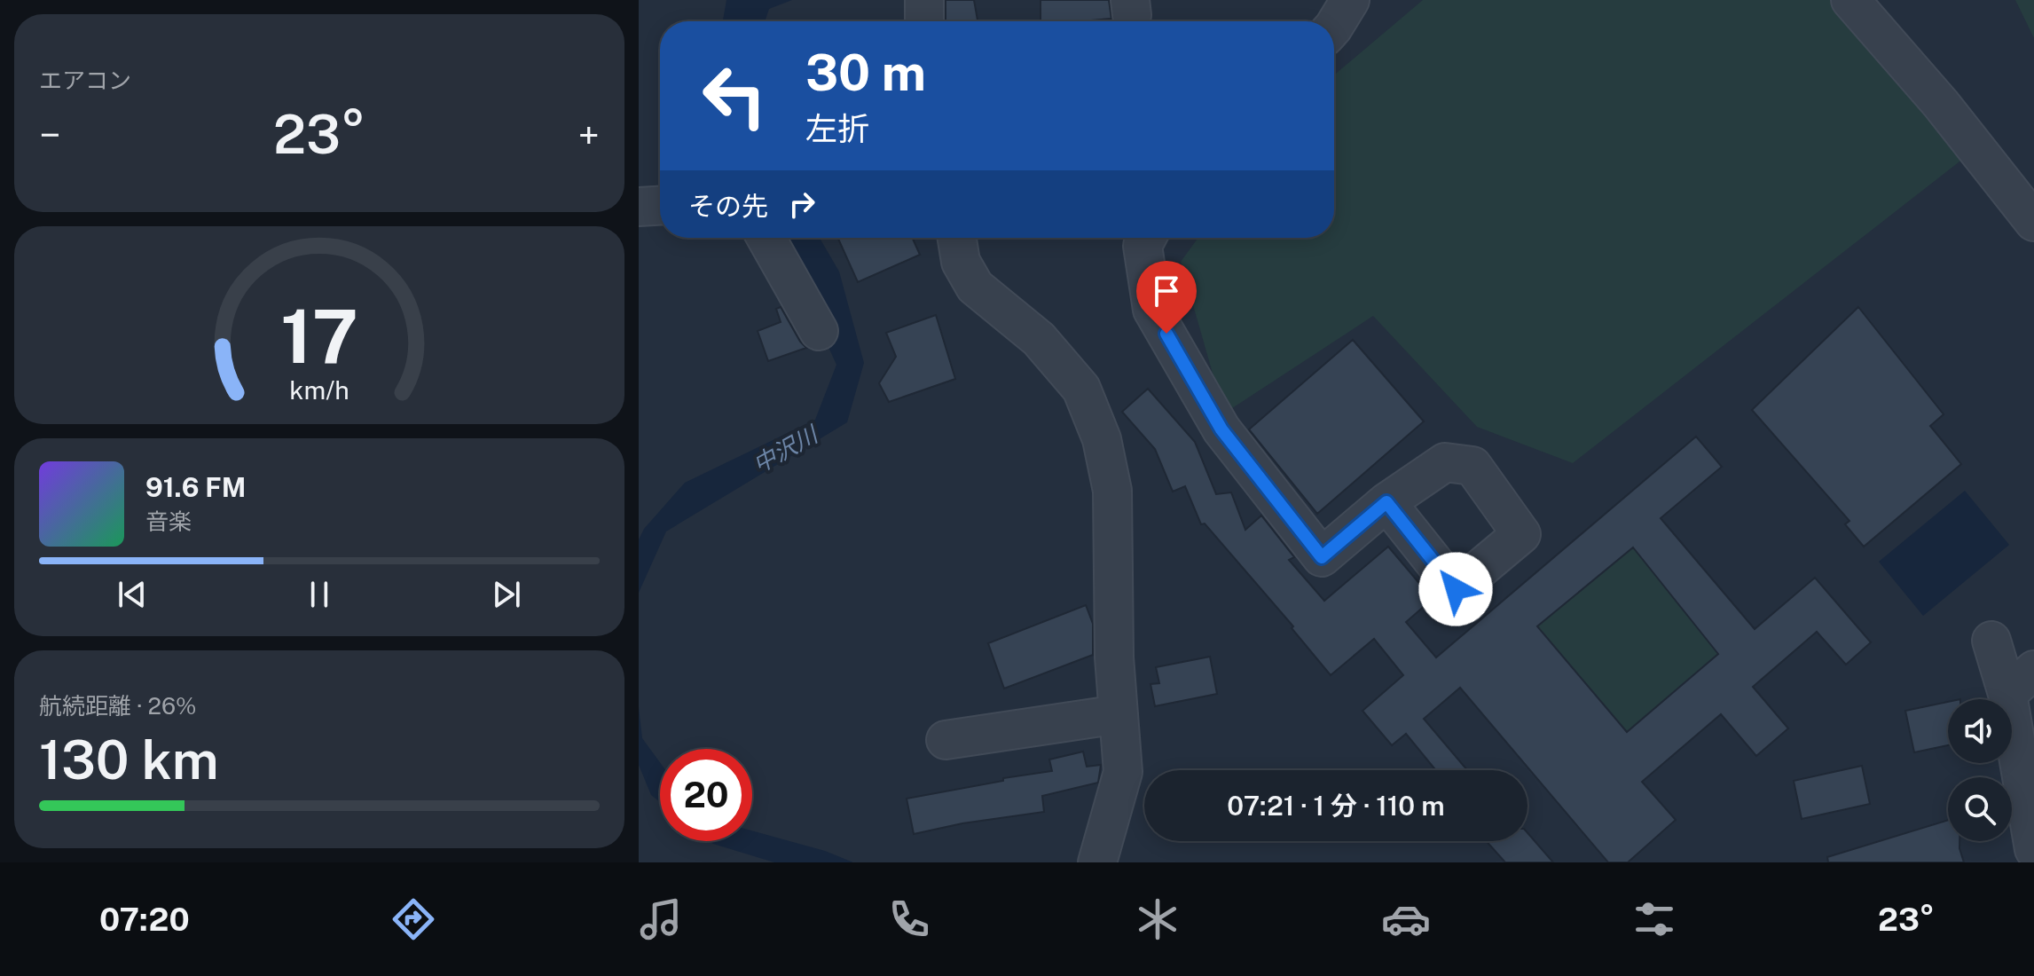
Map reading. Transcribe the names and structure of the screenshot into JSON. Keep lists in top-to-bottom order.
{
  "water": ["中沢川"],
  "page": {
    "tile": [
      "エアコン",
      ["航続距離 · 26%", "130 km"]
    ],
    "turn": ["30 m", "左折"],
    "heat": ["−", "23°", "+"],
    "then": "その先",
    "song": ["91.6 FM", "音楽"],
    "limit": "20",
    "trip": "07:21 · 1 分 · 110 m",
    "tabs": ["07:20", "23°"],
    "gauge": ["17", "km/h"]
  }
}
